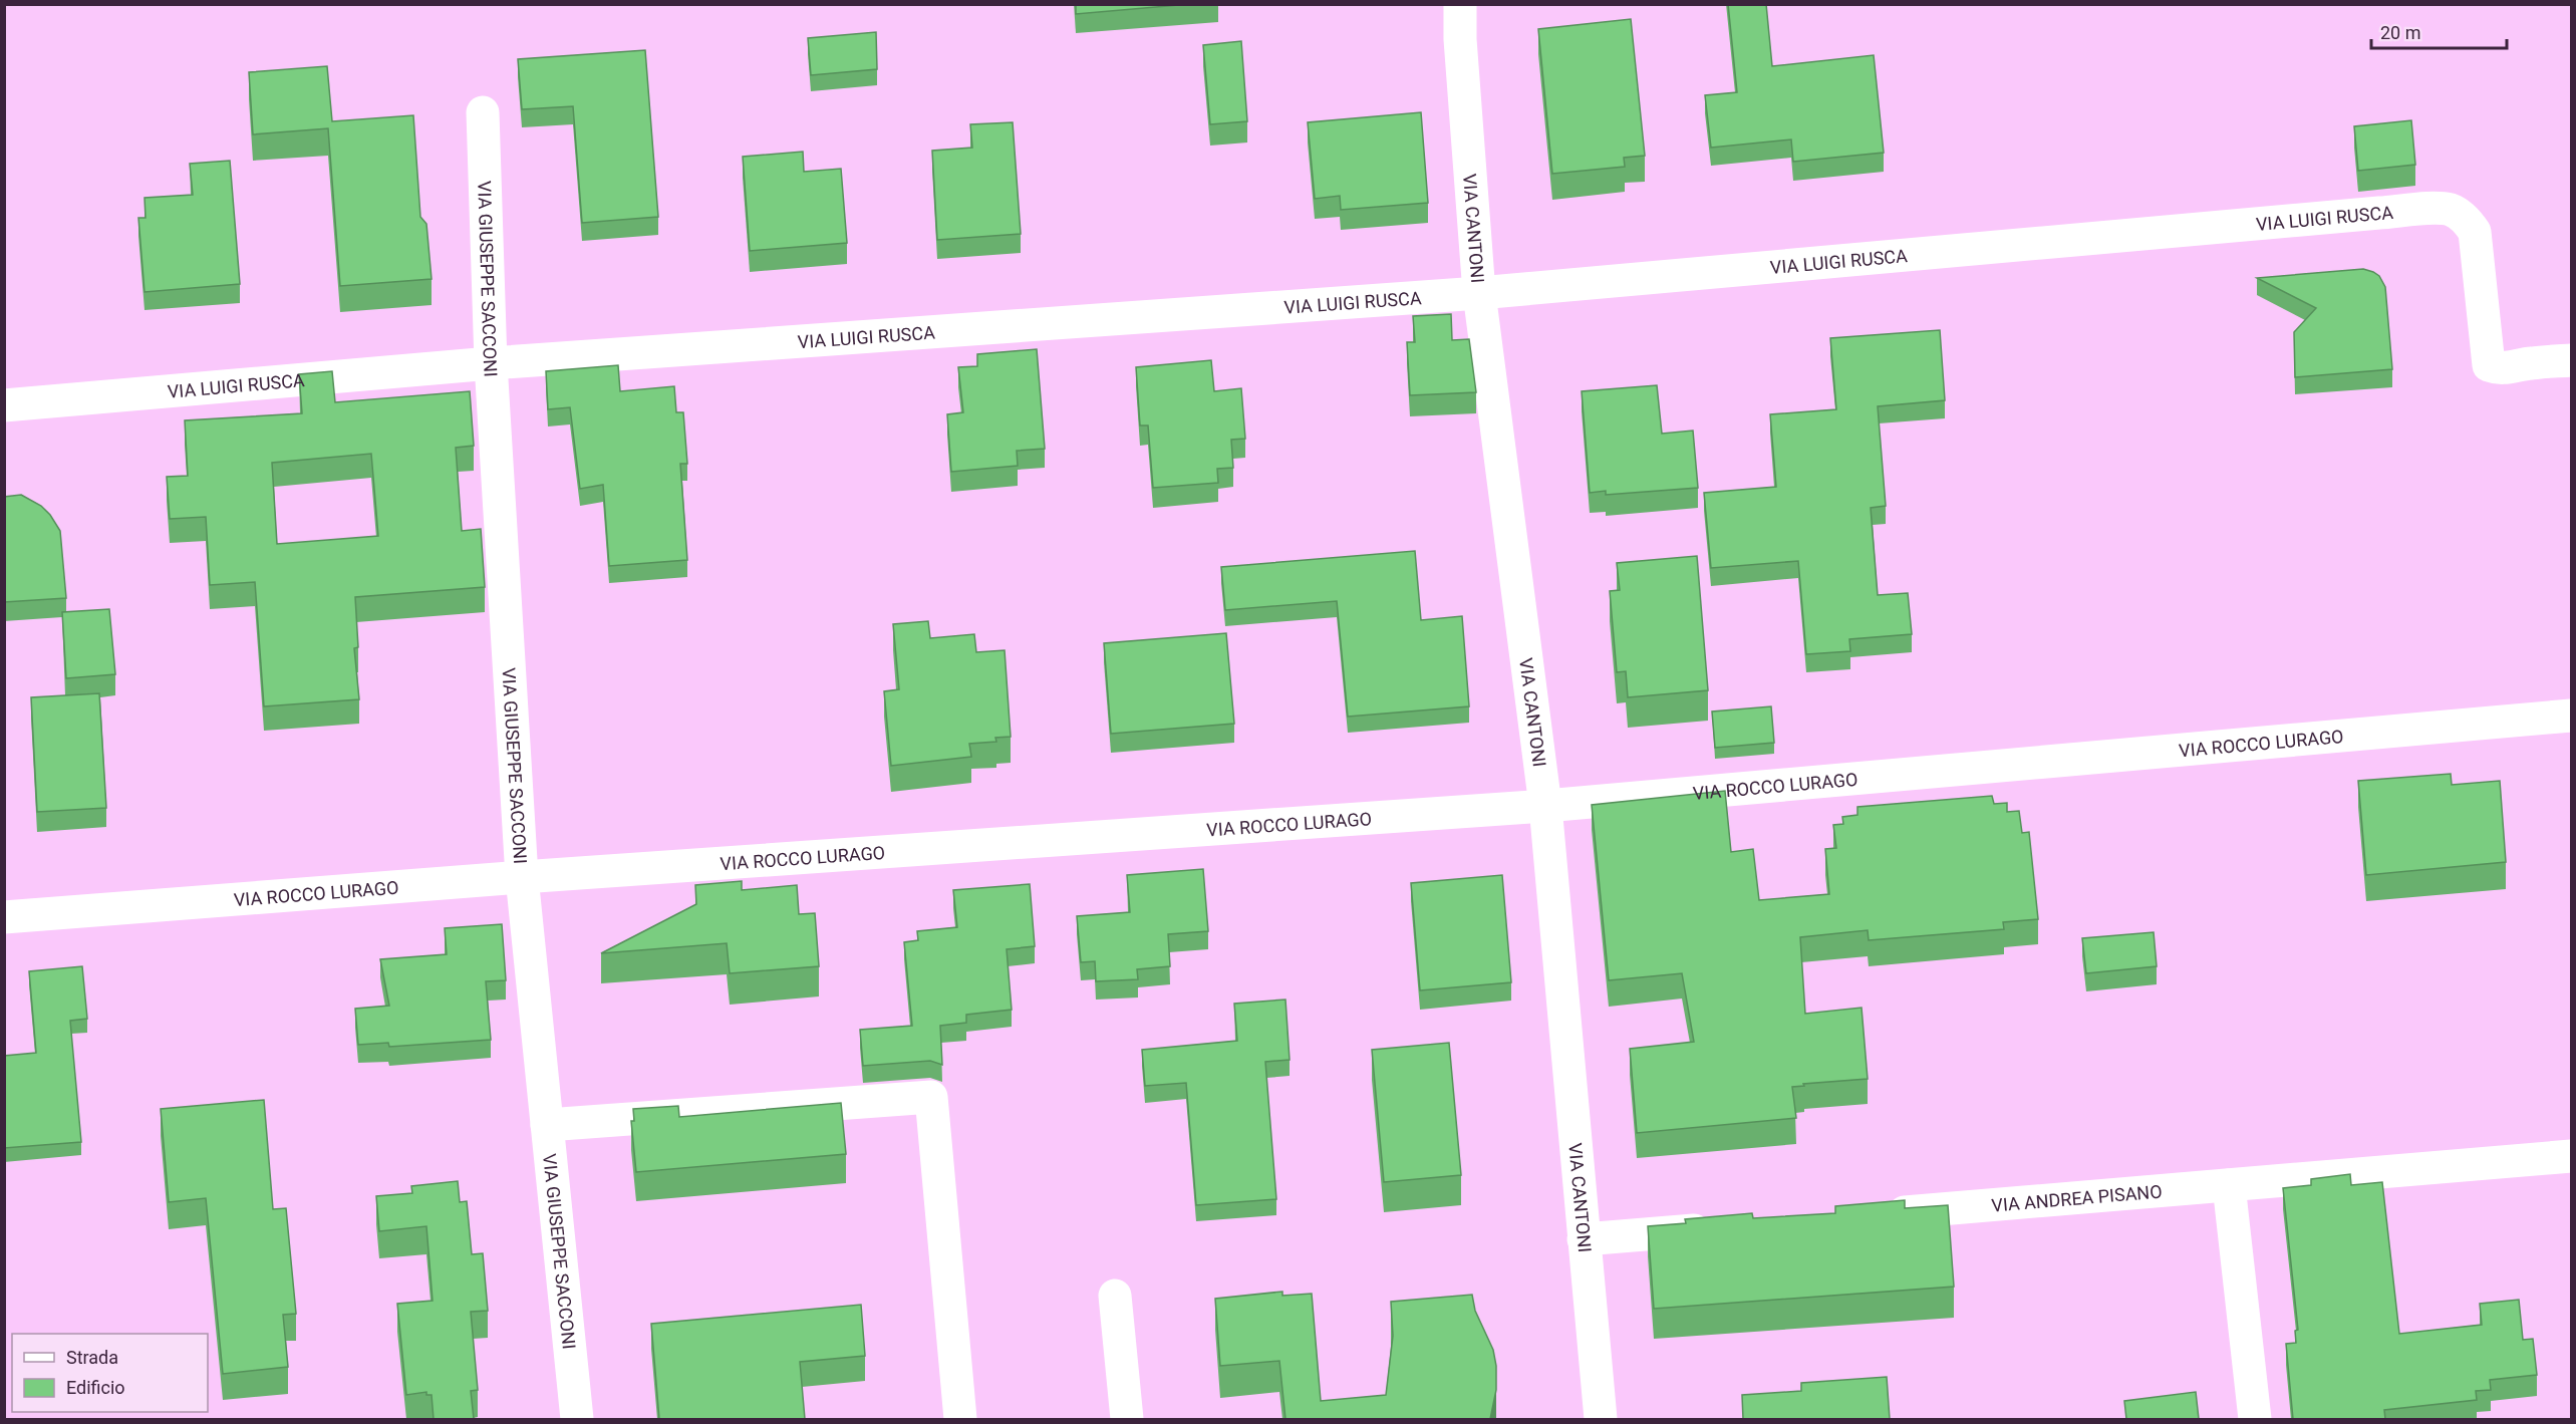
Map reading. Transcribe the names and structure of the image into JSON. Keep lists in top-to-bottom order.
{
  "streets": {
    "street": [
      "VIA LUIGI RUSCA",
      "VIA CANTONI",
      "VIA GIUSEPPE SACCONI",
      "VIA ROCCO LURAGO",
      "VIA ANDREA PISANO"
    ]
  },
  "crossings": [
    ["VIA LUIGI RUSCA", "VIA CANTONI"],
    ["VIA LUIGI RUSCA", "VIA GIUSEPPE SACCONI"],
    ["VIA CANTONI", "VIA ROCCO LURAGO"],
    ["VIA GIUSEPPE SACCONI", "VIA ROCCO LURAGO"]
  ],
  "legend": ["Strada", "Edificio"],
  "scale_bar": "20 m"
}
